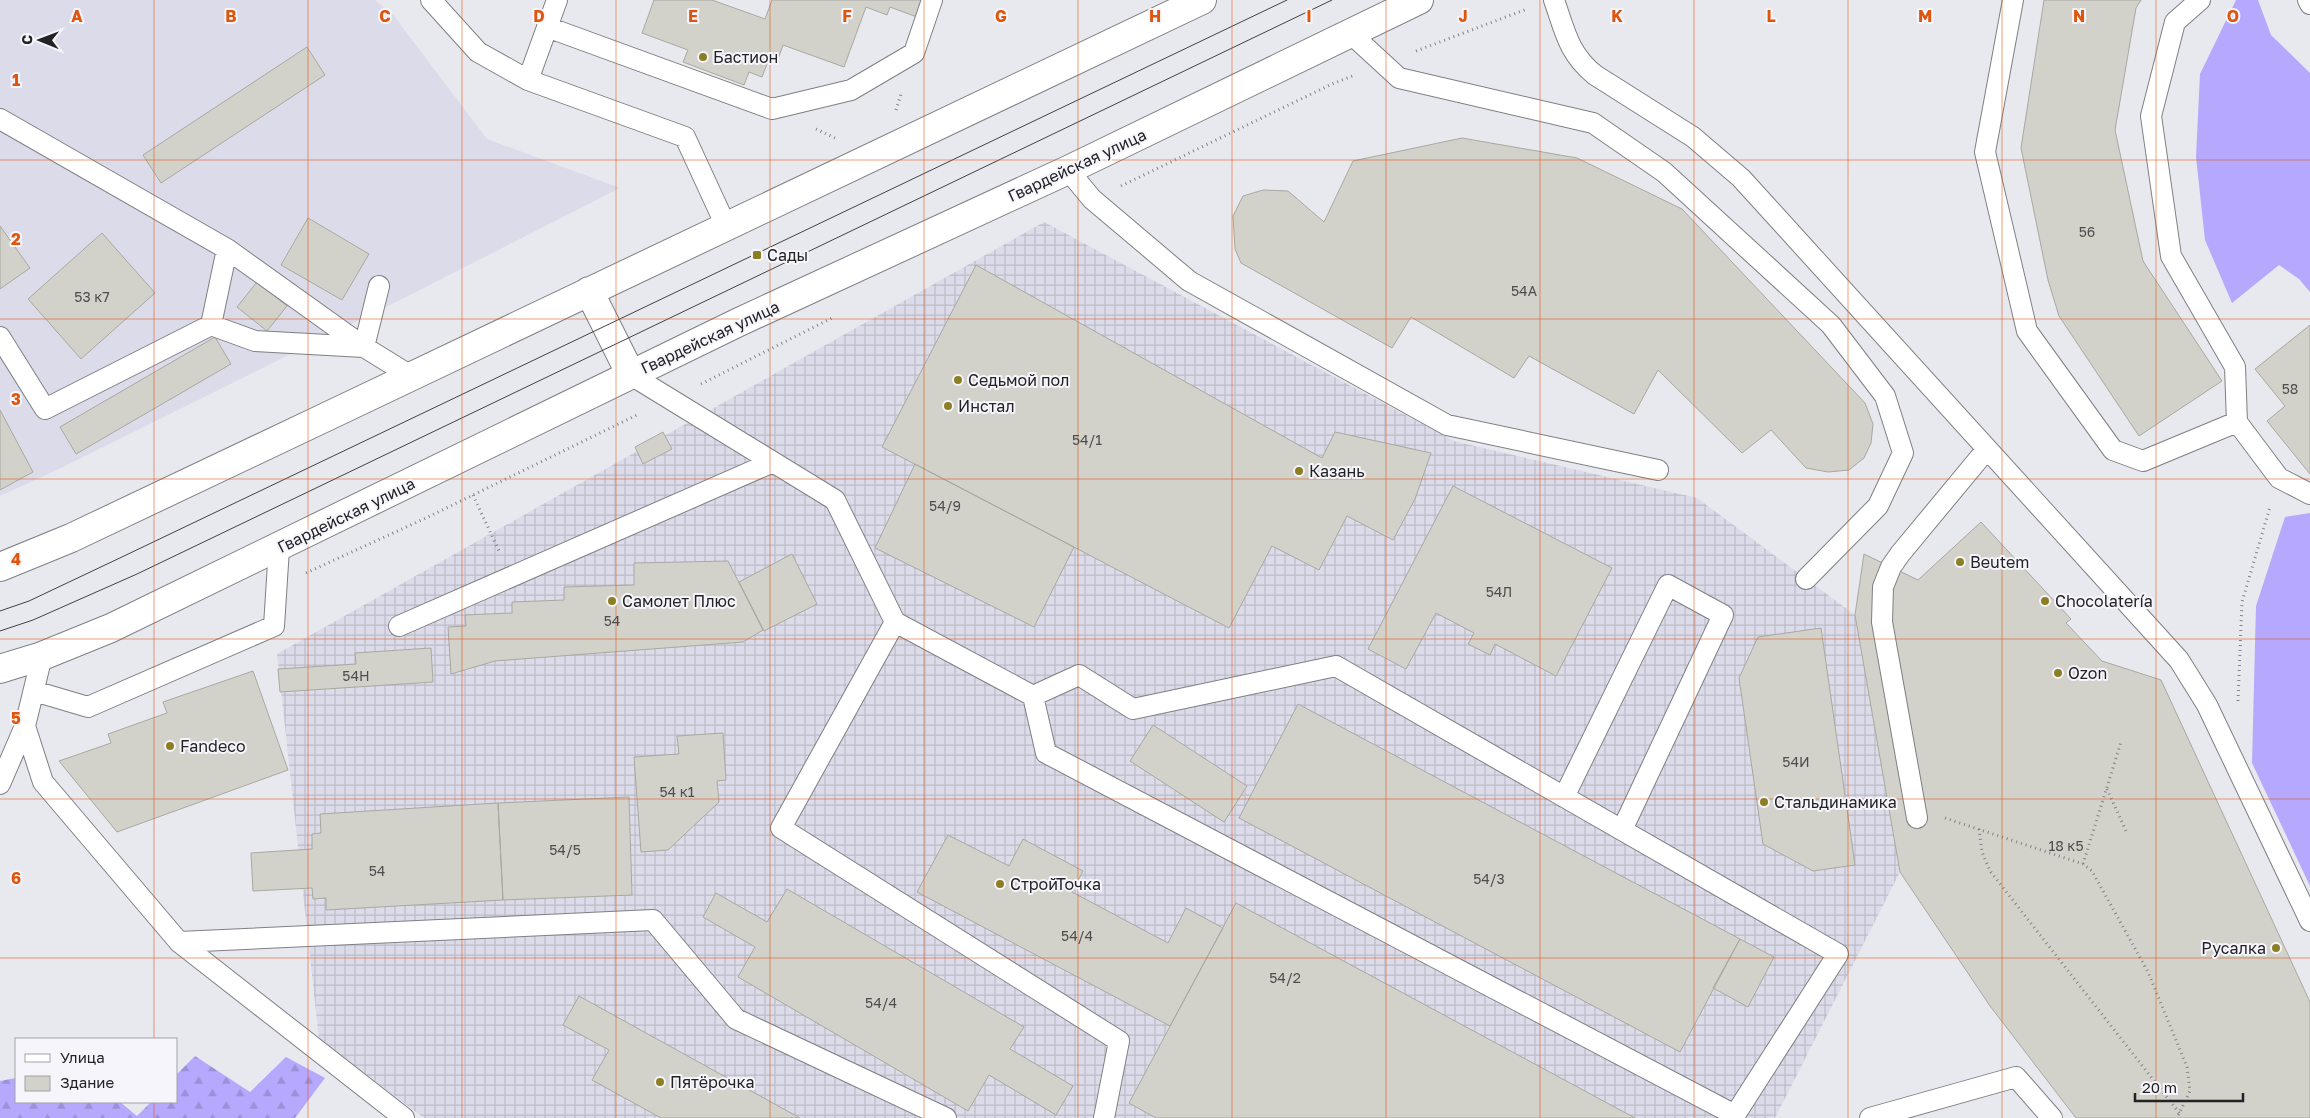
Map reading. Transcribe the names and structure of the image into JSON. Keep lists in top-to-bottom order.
{
  "streets": {
    "main road": ["Гвардейская улица"]
  },
  "places": {
    "other": [
      "Бастион",
      "Седьмой пол",
      "Инстал",
      "Казань",
      "Beutem",
      "Самолет Плюс",
      "Chocolatería",
      "Ozon",
      "Fandeco",
      "Стальдинамика",
      "СтройТочка",
      "Русалка",
      "Пятёрочка"
    ],
    "transit": ["Сады"]
  },
  "house_numbers": [
    "56",
    "54А",
    "53 к7",
    "58",
    "54/1",
    "54/9",
    "54Л",
    "54",
    "54Н",
    "54И",
    "54 к1",
    "18 к5",
    "54/5",
    "54",
    "54/3",
    "54/4",
    "54/2",
    "54/4"
  ],
  "legend": ["Улица", "Здание"],
  "scale_bar": "20 m",
  "north": "left",
  "grid": {
    "columns": [
      "A",
      "B",
      "C",
      "D",
      "E",
      "F",
      "G",
      "H",
      "I",
      "J",
      "K",
      "L",
      "M",
      "N",
      "O"
    ],
    "rows": [
      "1",
      "2",
      "3",
      "4",
      "5",
      "6"
    ]
  }
}
